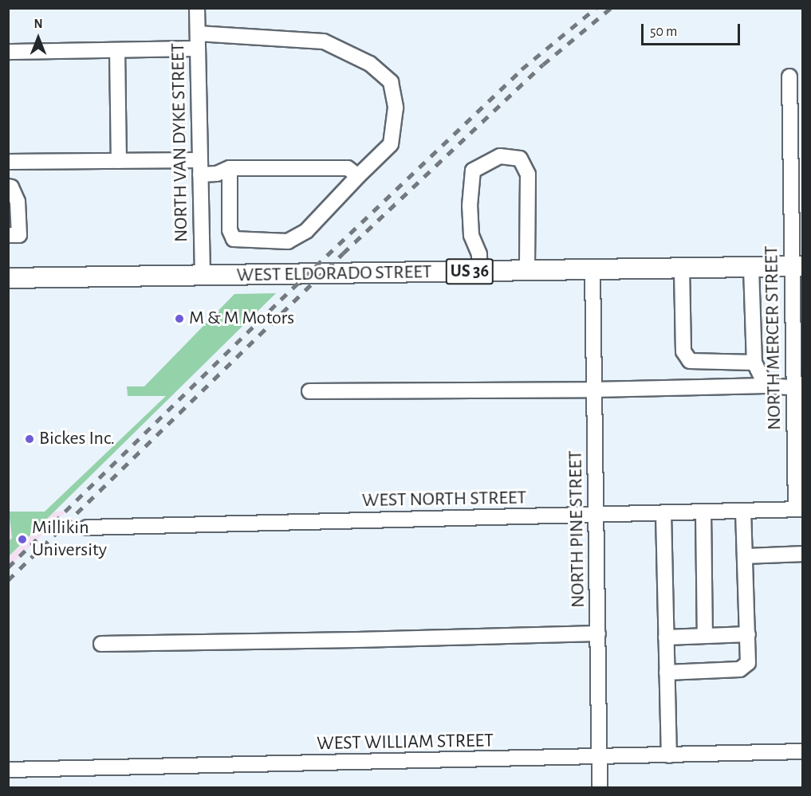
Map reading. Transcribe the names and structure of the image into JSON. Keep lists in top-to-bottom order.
{
  "streets": {
    "main road": ["US 36", "WEST ELDORADO STREET"],
    "street": [
      "NORTH VAN DYKE STREET",
      "NORTH MERCER STREET",
      "WEST NORTH STREET",
      "NORTH PINE STREET",
      "WEST WILLIAM STREET"
    ]
  },
  "crossings": [
    ["NORTH VAN DYKE STREET", "WEST ELDORADO STREET"],
    ["WEST ELDORADO STREET", "NORTH MERCER STREET"],
    ["WEST ELDORADO STREET", "NORTH PINE STREET"],
    ["NORTH MERCER STREET", "WEST NORTH STREET"],
    ["WEST NORTH STREET", "NORTH PINE STREET"],
    ["NORTH PINE STREET", "WEST WILLIAM STREET"]
  ],
  "places": ["M & M Motors", "Bickes Inc.", "Millikin University"],
  "scale_bar": "50 m",
  "north": "top"
}
